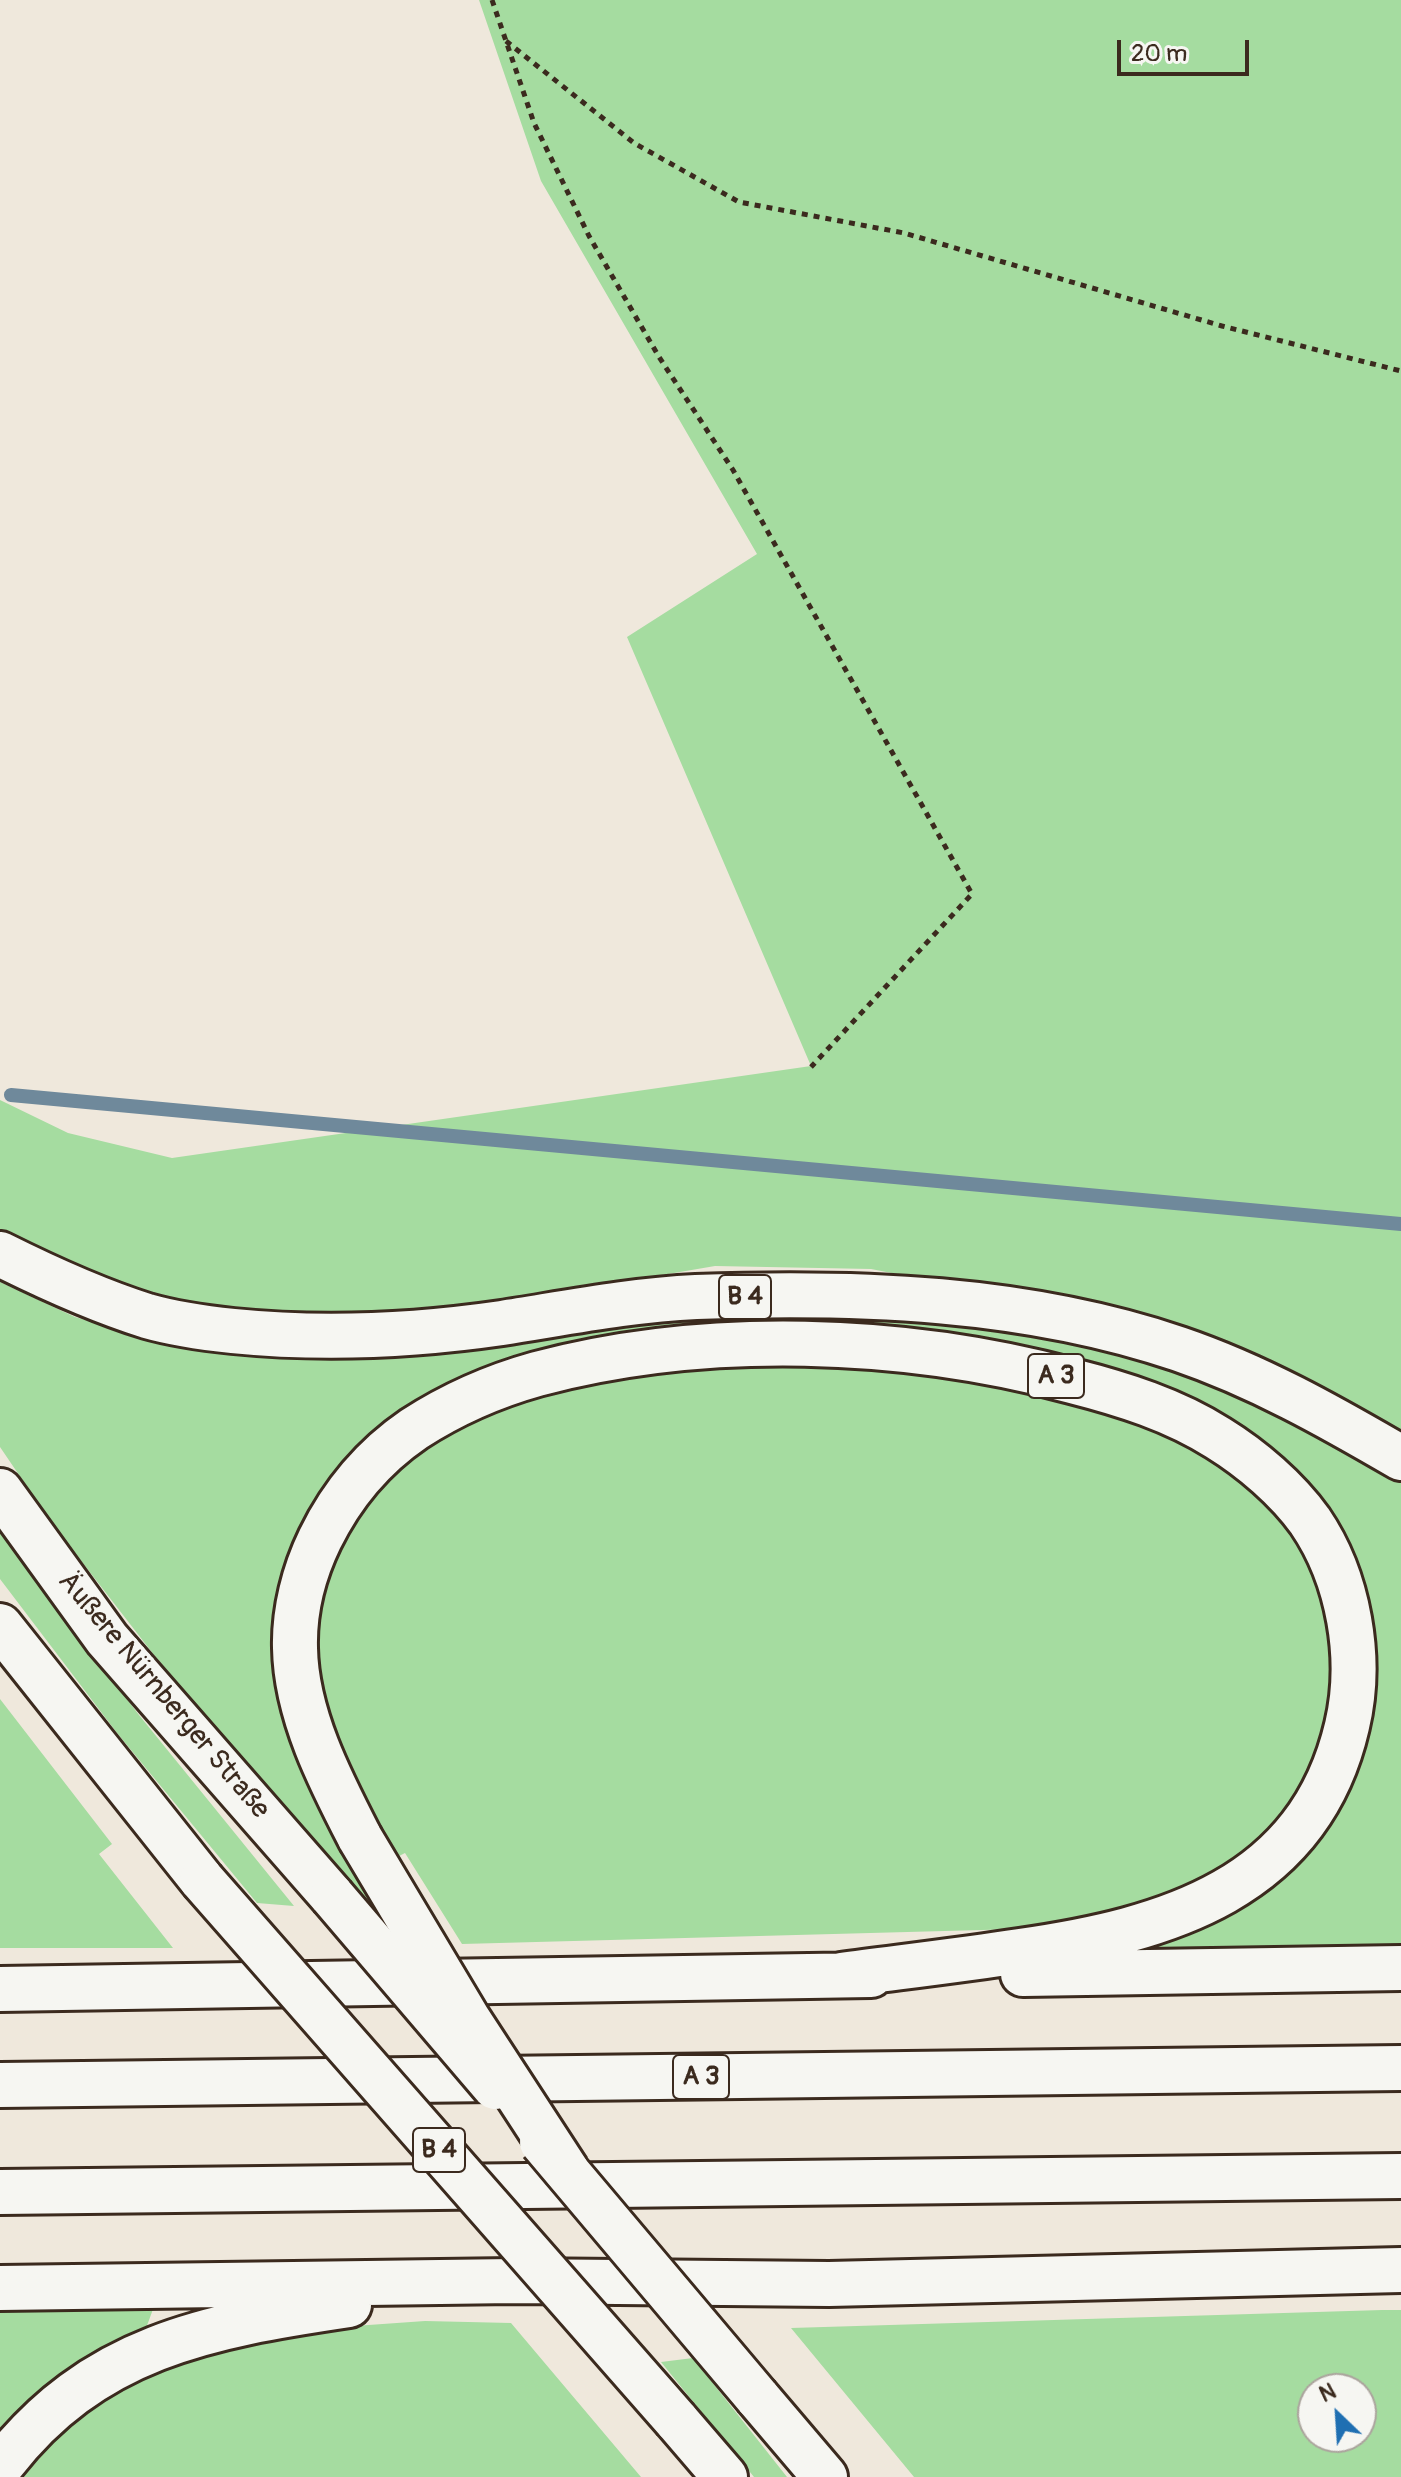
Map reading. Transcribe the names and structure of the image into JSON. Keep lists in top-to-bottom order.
{
  "streets": {
    "highway": ["B 4", "A 3", "Äußere Nürnberger Straße"]
  },
  "crossings": [
    ["A 3", "Äußere Nürnberger Straße"]
  ],
  "scale_bar": "20 m",
  "north": "top left"
}
